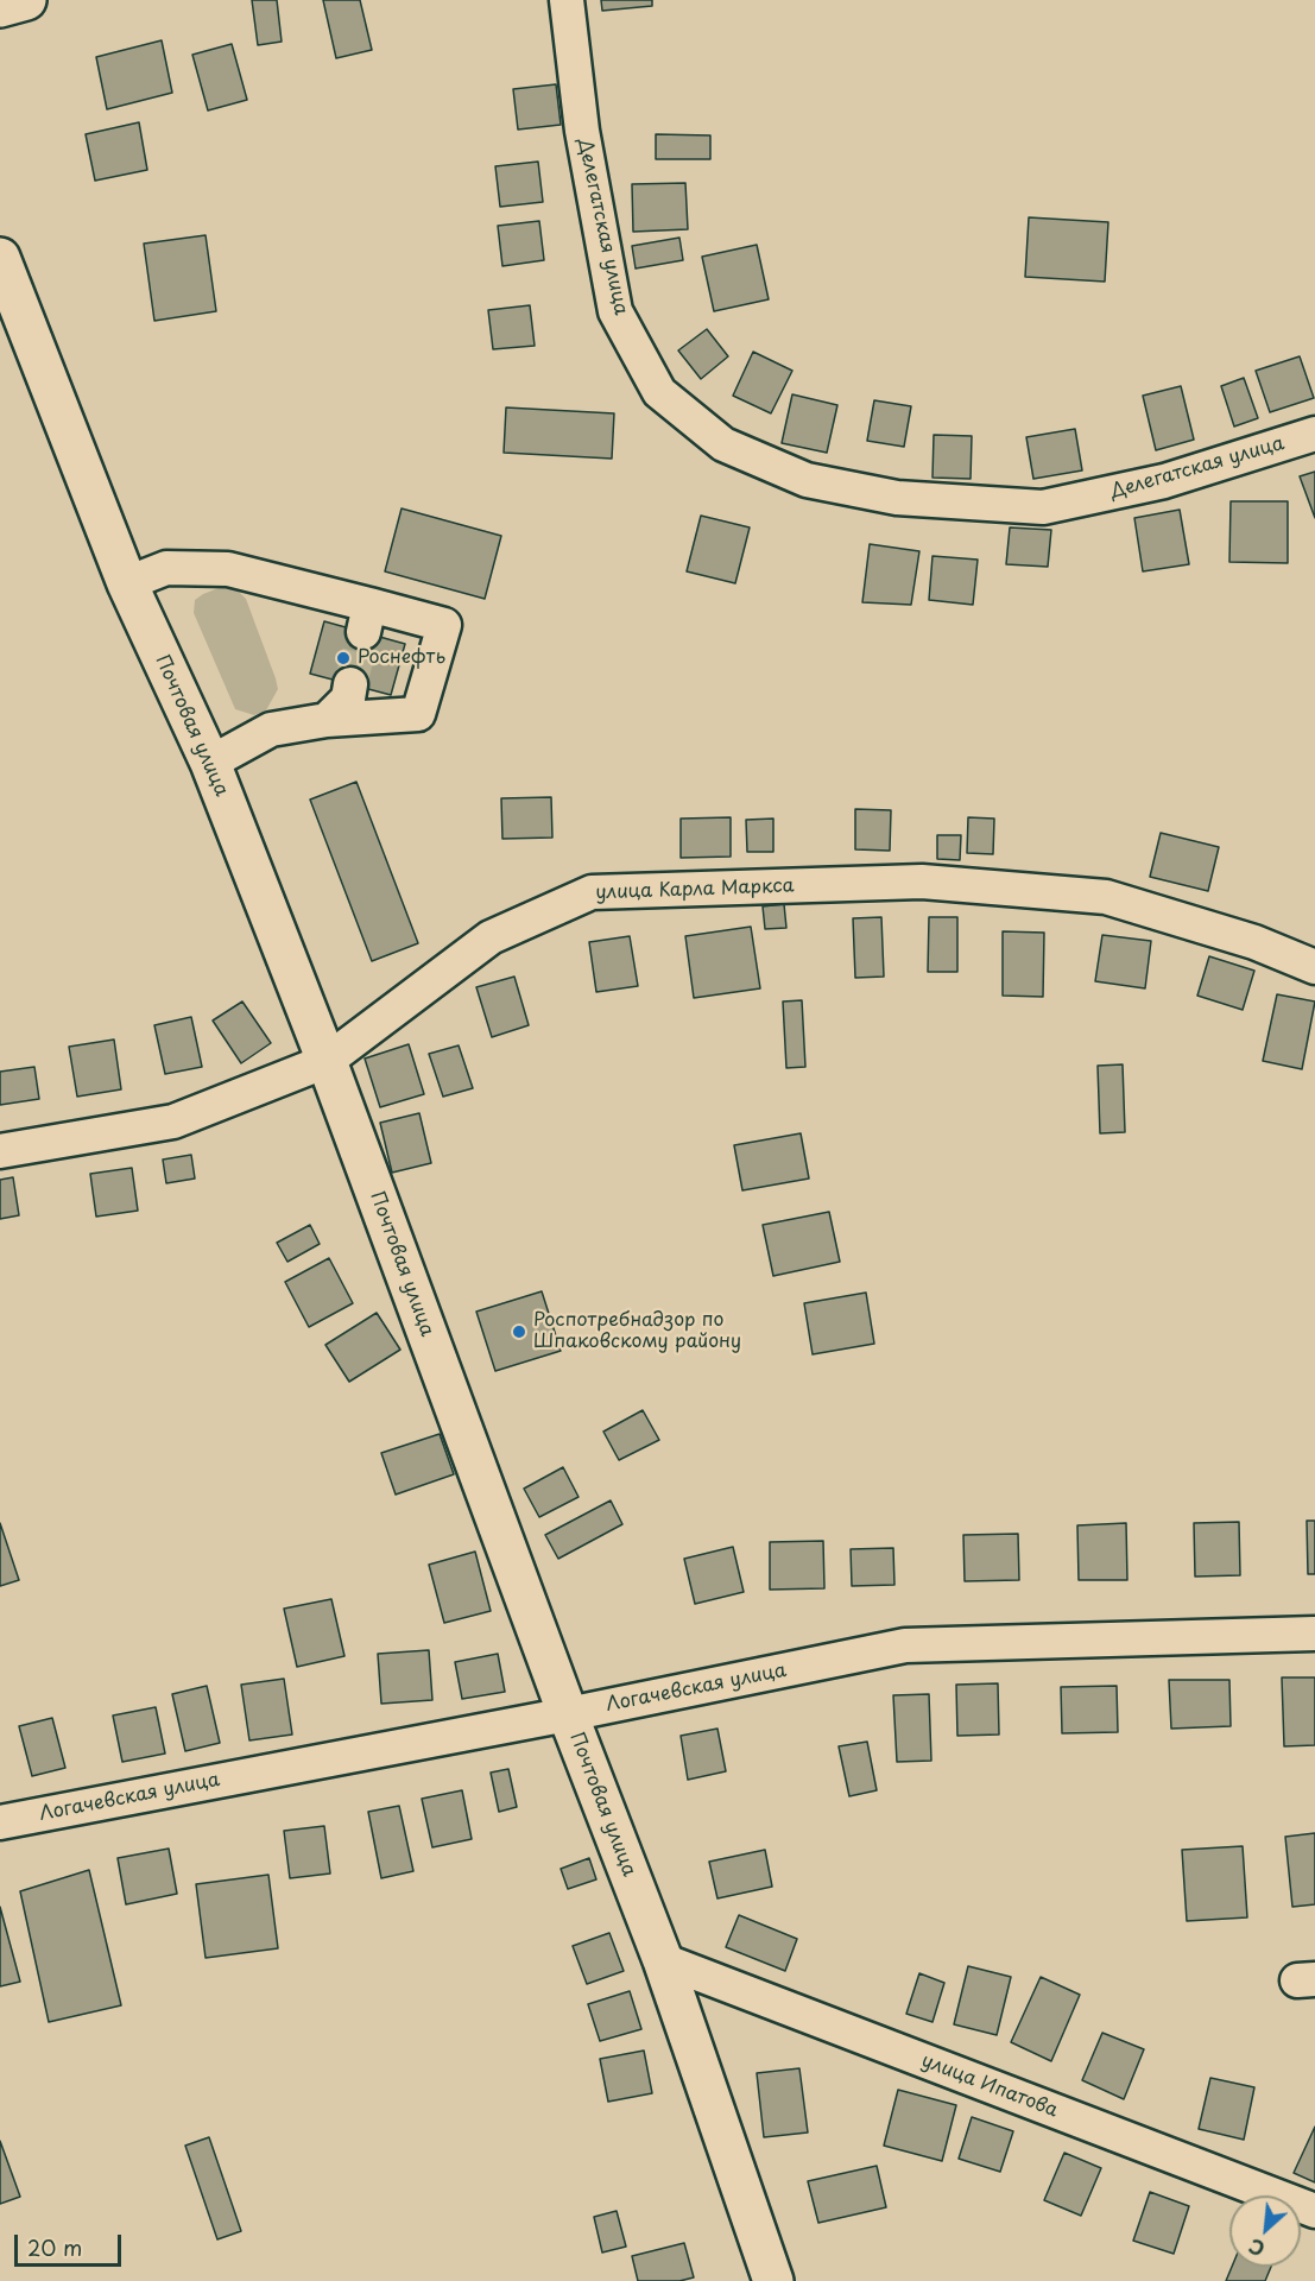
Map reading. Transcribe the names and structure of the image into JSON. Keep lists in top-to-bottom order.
{
  "streets": {
    "main road": ["Почтовая улица"],
    "street": [
      "Делегатская улица",
      "улица Карла Маркса",
      "Логачевская улица",
      "улица Ипатова"
    ]
  },
  "crossings": [
    ["Почтовая улица", "улица Карла Маркса"],
    ["Почтовая улица", "Логачевская улица"],
    ["Почтовая улица", "улица Ипатова"]
  ],
  "places": ["Роснефть", "Роспотребнадзор по Шпаковскому району"],
  "scale_bar": "20 m",
  "north": "bottom left"
}
